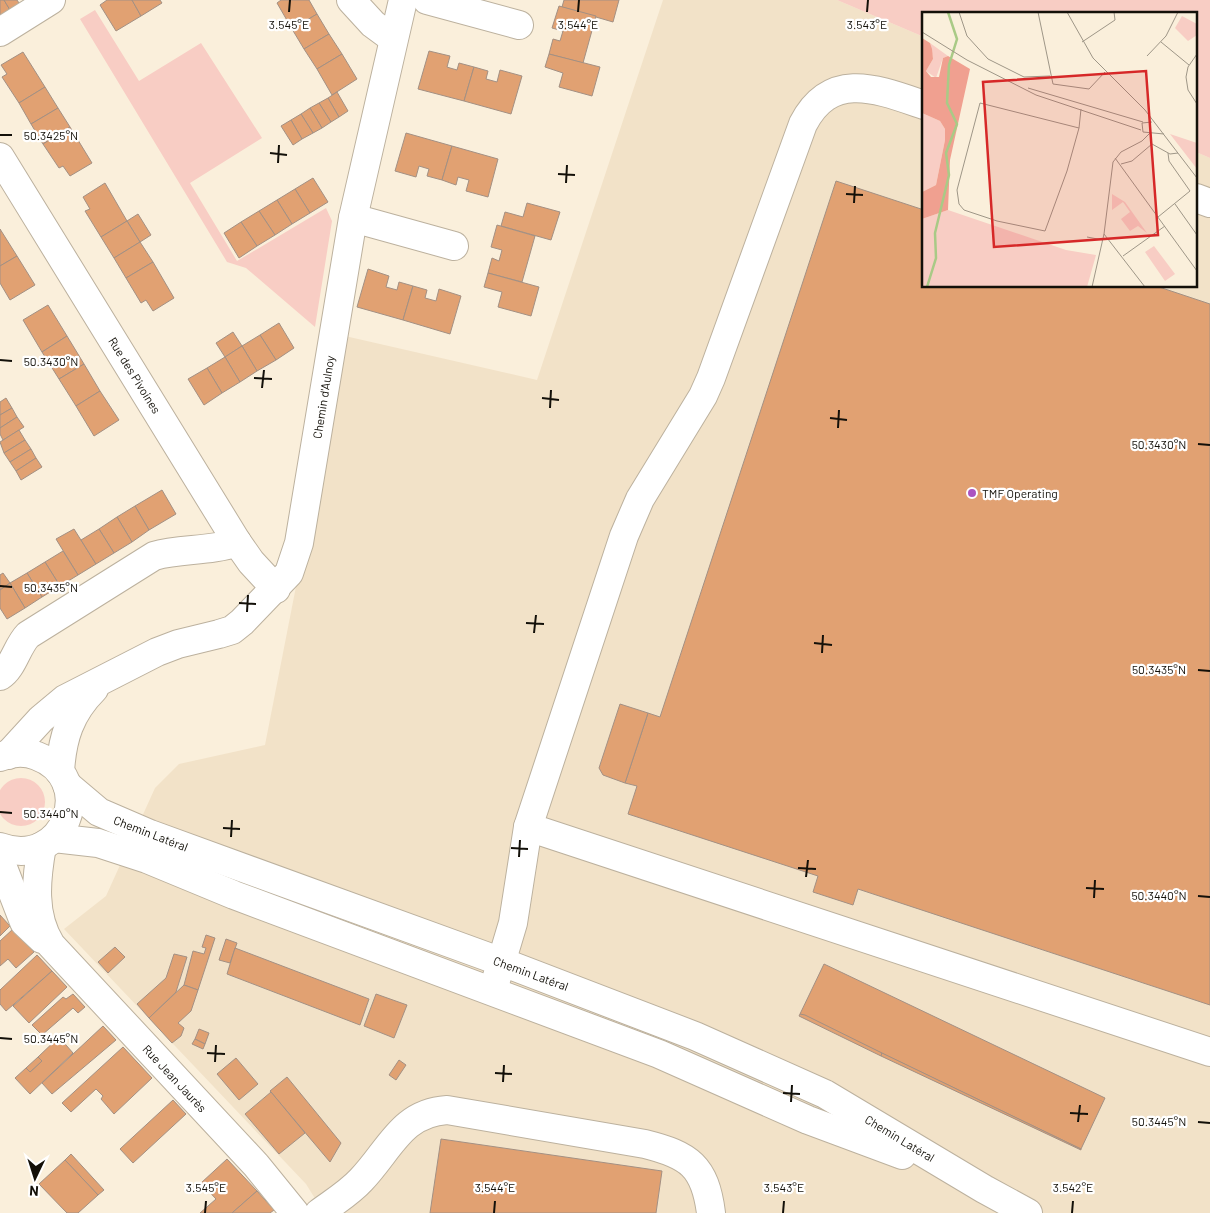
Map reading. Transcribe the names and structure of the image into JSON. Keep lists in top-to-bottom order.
{
  "streets": {
    "street": [
      "Rue des Pivoines",
      "Chemin d'Aulnoy",
      "Chemin Latéral",
      "Rue Jean Jaurès"
    ]
  },
  "crossings": [
    ["Rue des Pivoines", "Chemin d'Aulnoy"],
    ["Chemin d'Aulnoy", "Chemin Latéral"],
    ["Chemin d'Aulnoy", "Rue Jean Jaurès"],
    ["Chemin Latéral", "Rue Jean Jaurès"]
  ],
  "places": ["TMF Operating"],
  "north": "bottom",
  "coordinates": [
    "3.545°E",
    "3.544°E",
    "3.543°E",
    "50.3425°N",
    "50.3430°N",
    "50.3435°N",
    "50.3440°N",
    "50.3445°N",
    "3.542°E"
  ]
}
